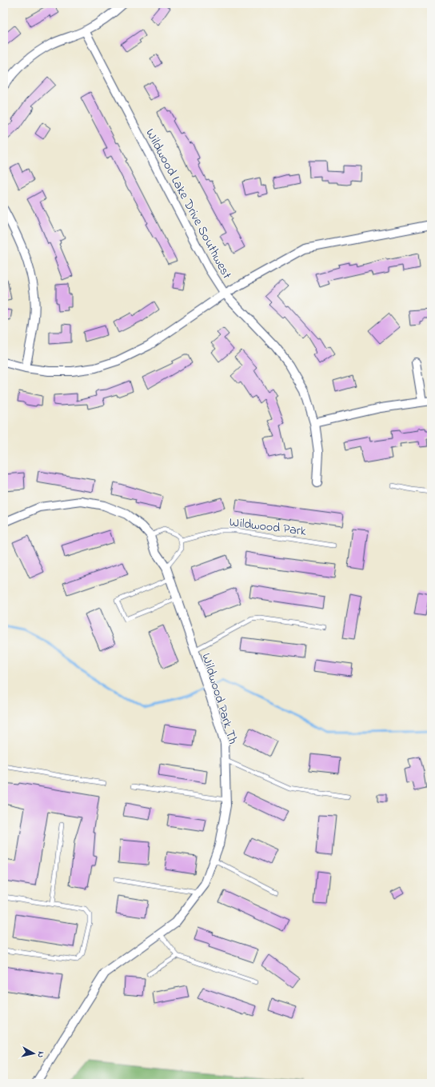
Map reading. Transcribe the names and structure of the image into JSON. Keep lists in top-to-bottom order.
{
  "streets": {
    "street": ["Wildwood Lake Drive Southwest", "Wildwood Park Th"],
    "lane": ["Wildwood Park"]
  },
  "north": "right"
}
